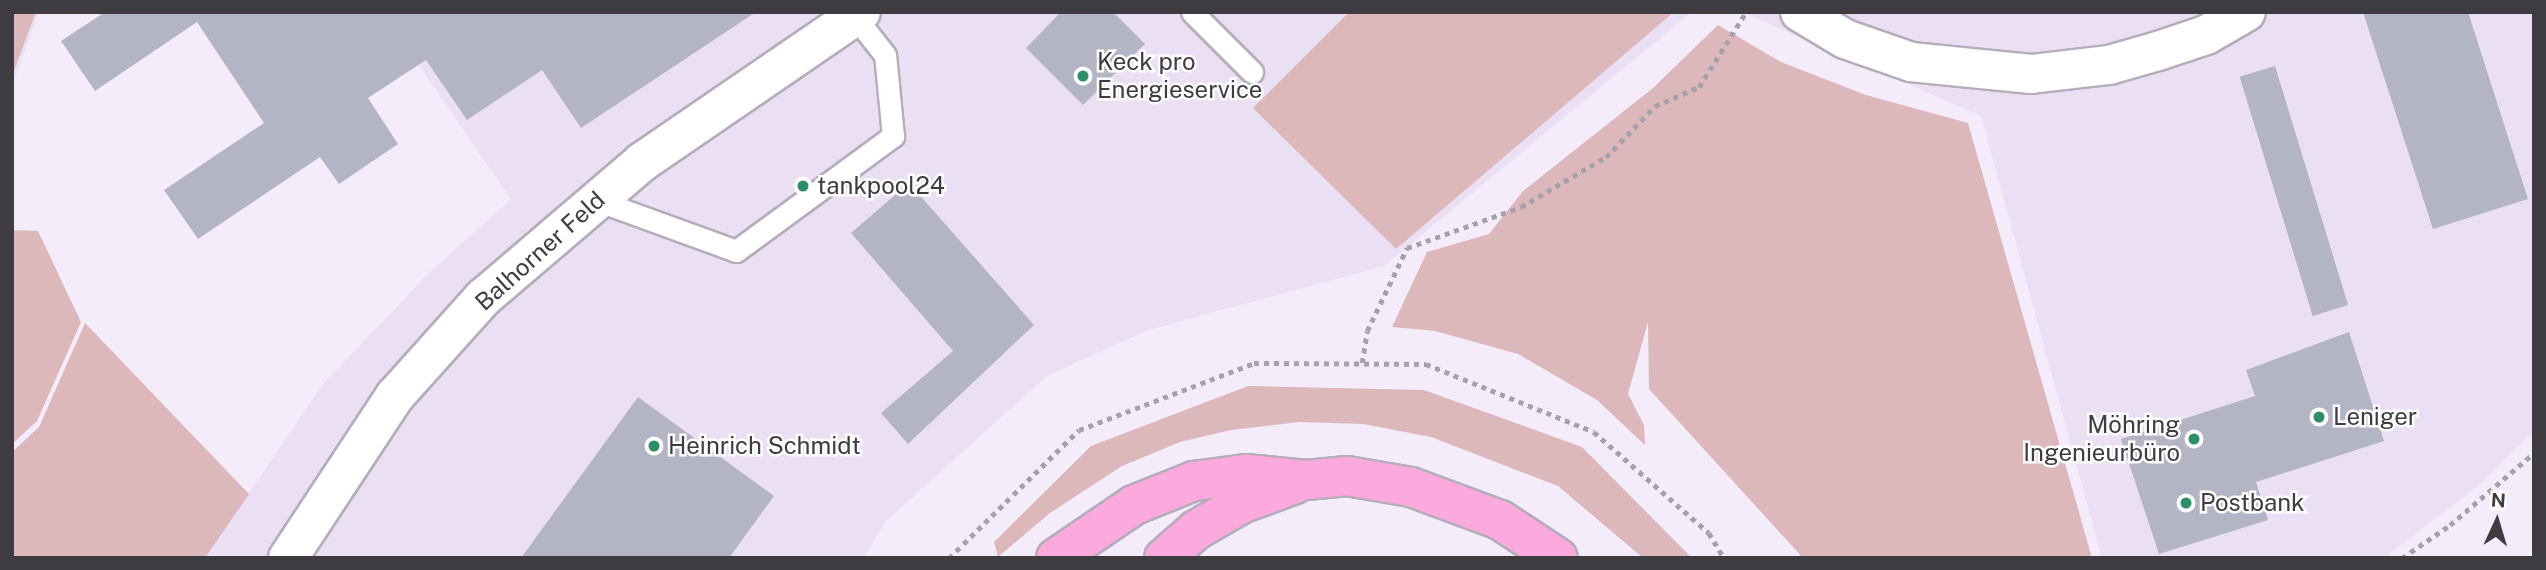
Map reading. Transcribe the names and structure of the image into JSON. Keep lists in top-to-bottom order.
{
  "streets": {
    "street": ["Balhorner Feld"]
  },
  "places": [
    "Keck pro Energieservice",
    "tankpool24",
    "Leniger",
    "Möhring Ingenieurbüro",
    "Heinrich Schmidt",
    "Postbank"
  ],
  "north": "top"
}
